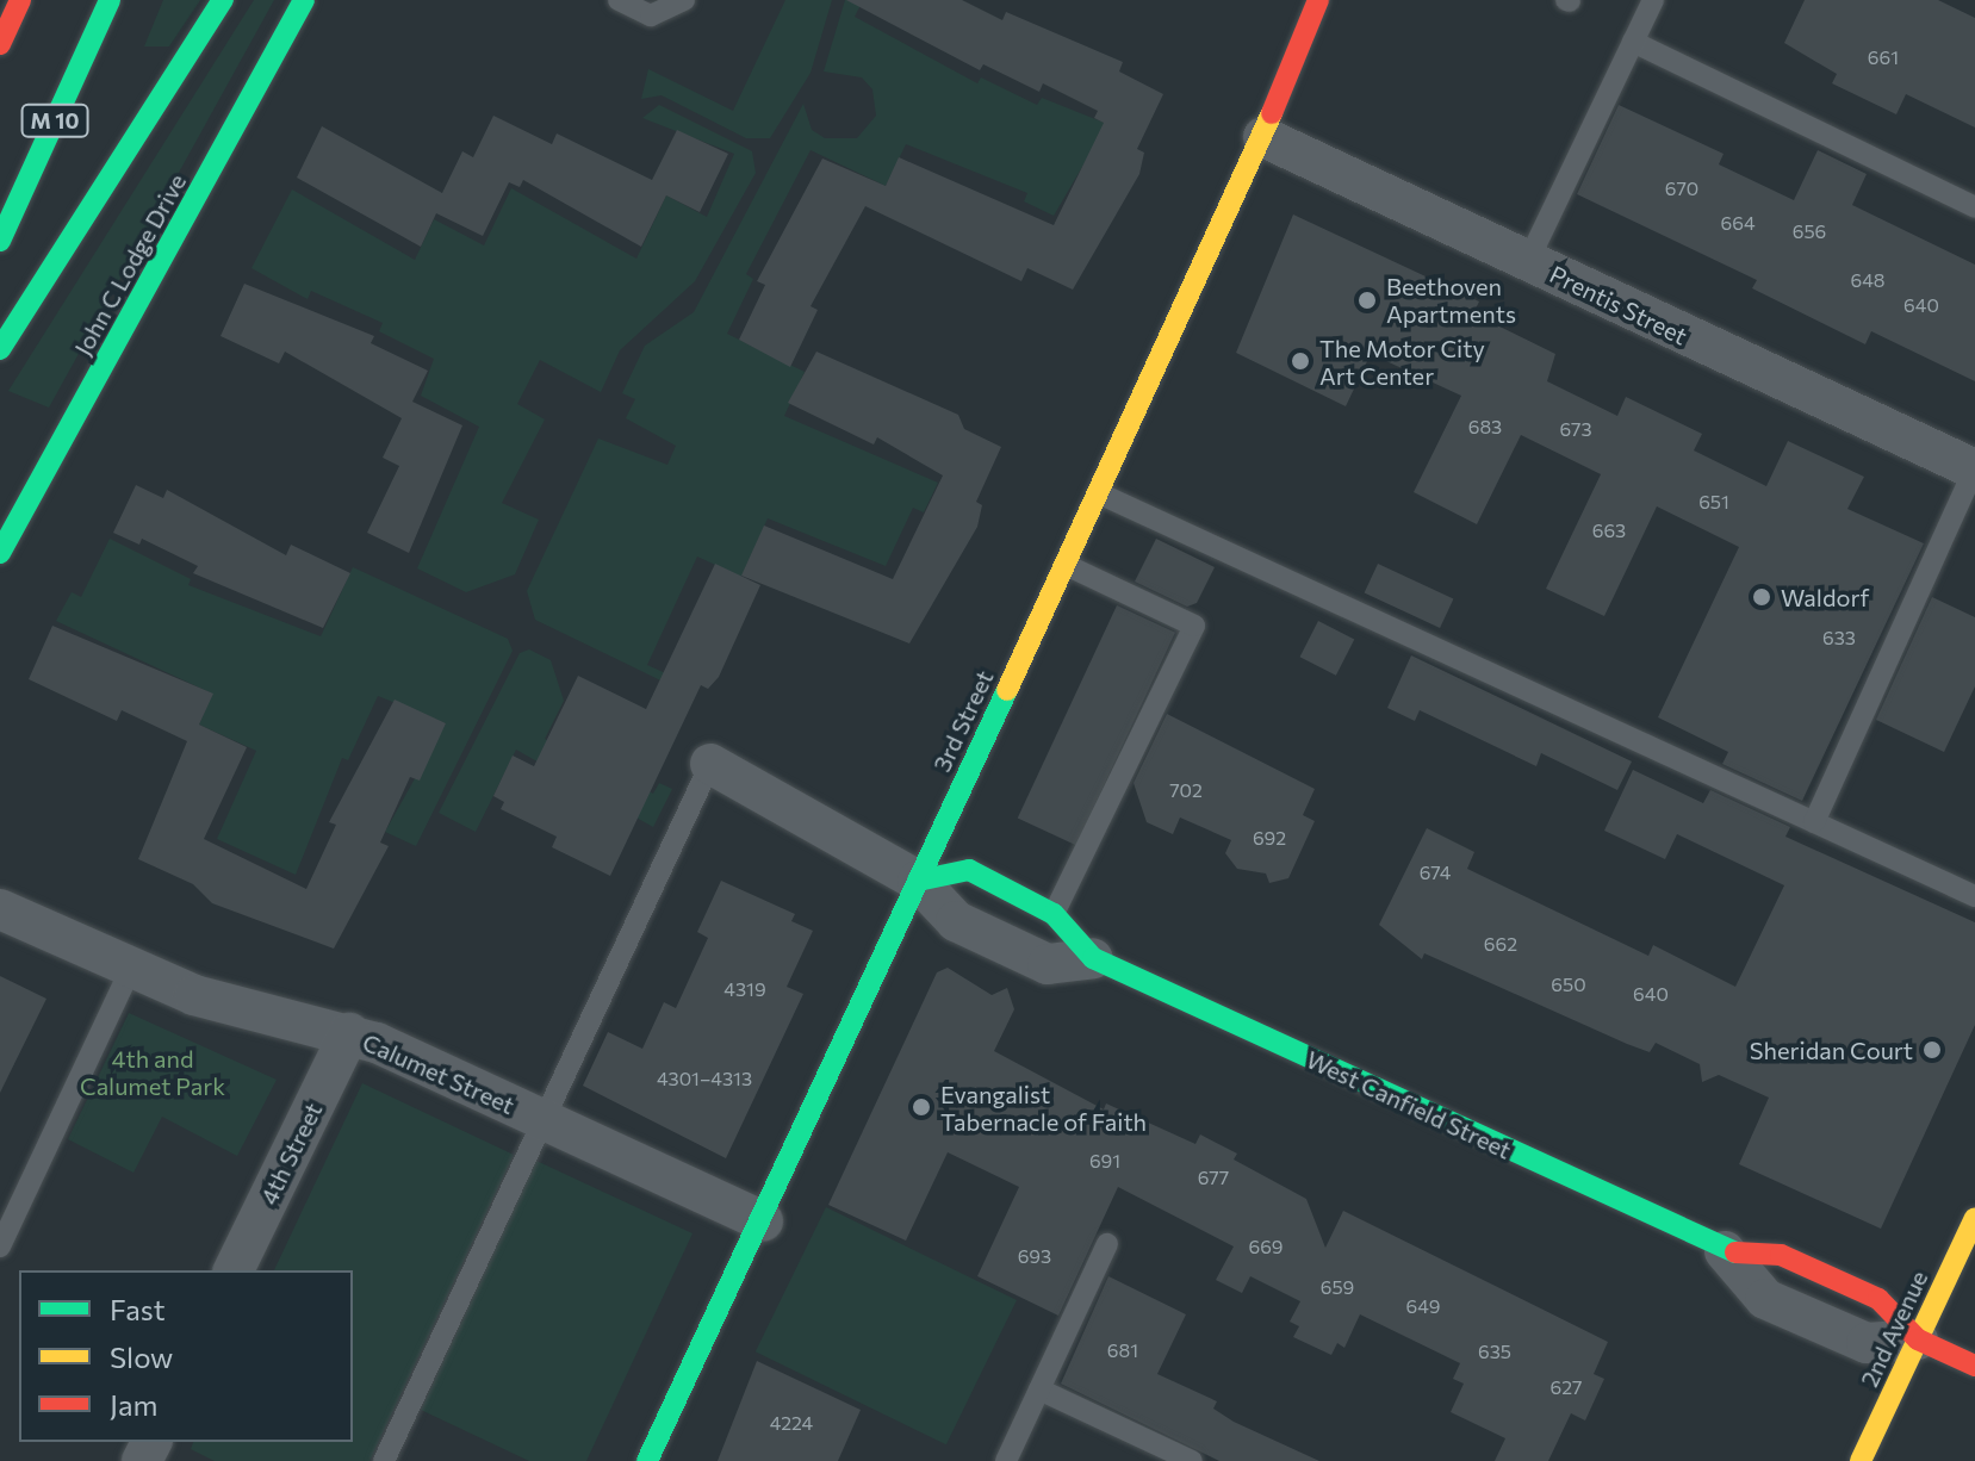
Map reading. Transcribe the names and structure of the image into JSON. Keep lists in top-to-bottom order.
{
  "streets": {
    "main road": [
      "M 10",
      "John C Lodge Drive",
      "3rd Street",
      "West Canfield Street",
      "2nd Avenue"
    ],
    "street": ["Prentis Street", "Calumet Street", "4th Street"]
  },
  "crossings": [
    ["Prentis Street", "3rd Street"],
    ["3rd Street", "Calumet Street"],
    ["3rd Street", "West Canfield Street"],
    ["Calumet Street", "4th Street"],
    ["West Canfield Street", "2nd Avenue"]
  ],
  "parks": ["4th and Calumet Park"],
  "places": [
    "Beethoven Apartments",
    "The Motor City Art Center",
    "Waldorf",
    "Sheridan Court",
    "Evangalist Tabernacle of Faith"
  ],
  "house_numbers": [
    "661",
    "670",
    "664",
    "656",
    "648",
    "640",
    "683",
    "673",
    "651",
    "663",
    "633",
    "702",
    "692",
    "674",
    "662",
    "650",
    "4319",
    "640",
    "4301–4313",
    "691",
    "677",
    "669",
    "693",
    "659",
    "649",
    "681",
    "635",
    "627",
    "4224"
  ],
  "legend": ["Fast", "Slow", "Jam"]
}
